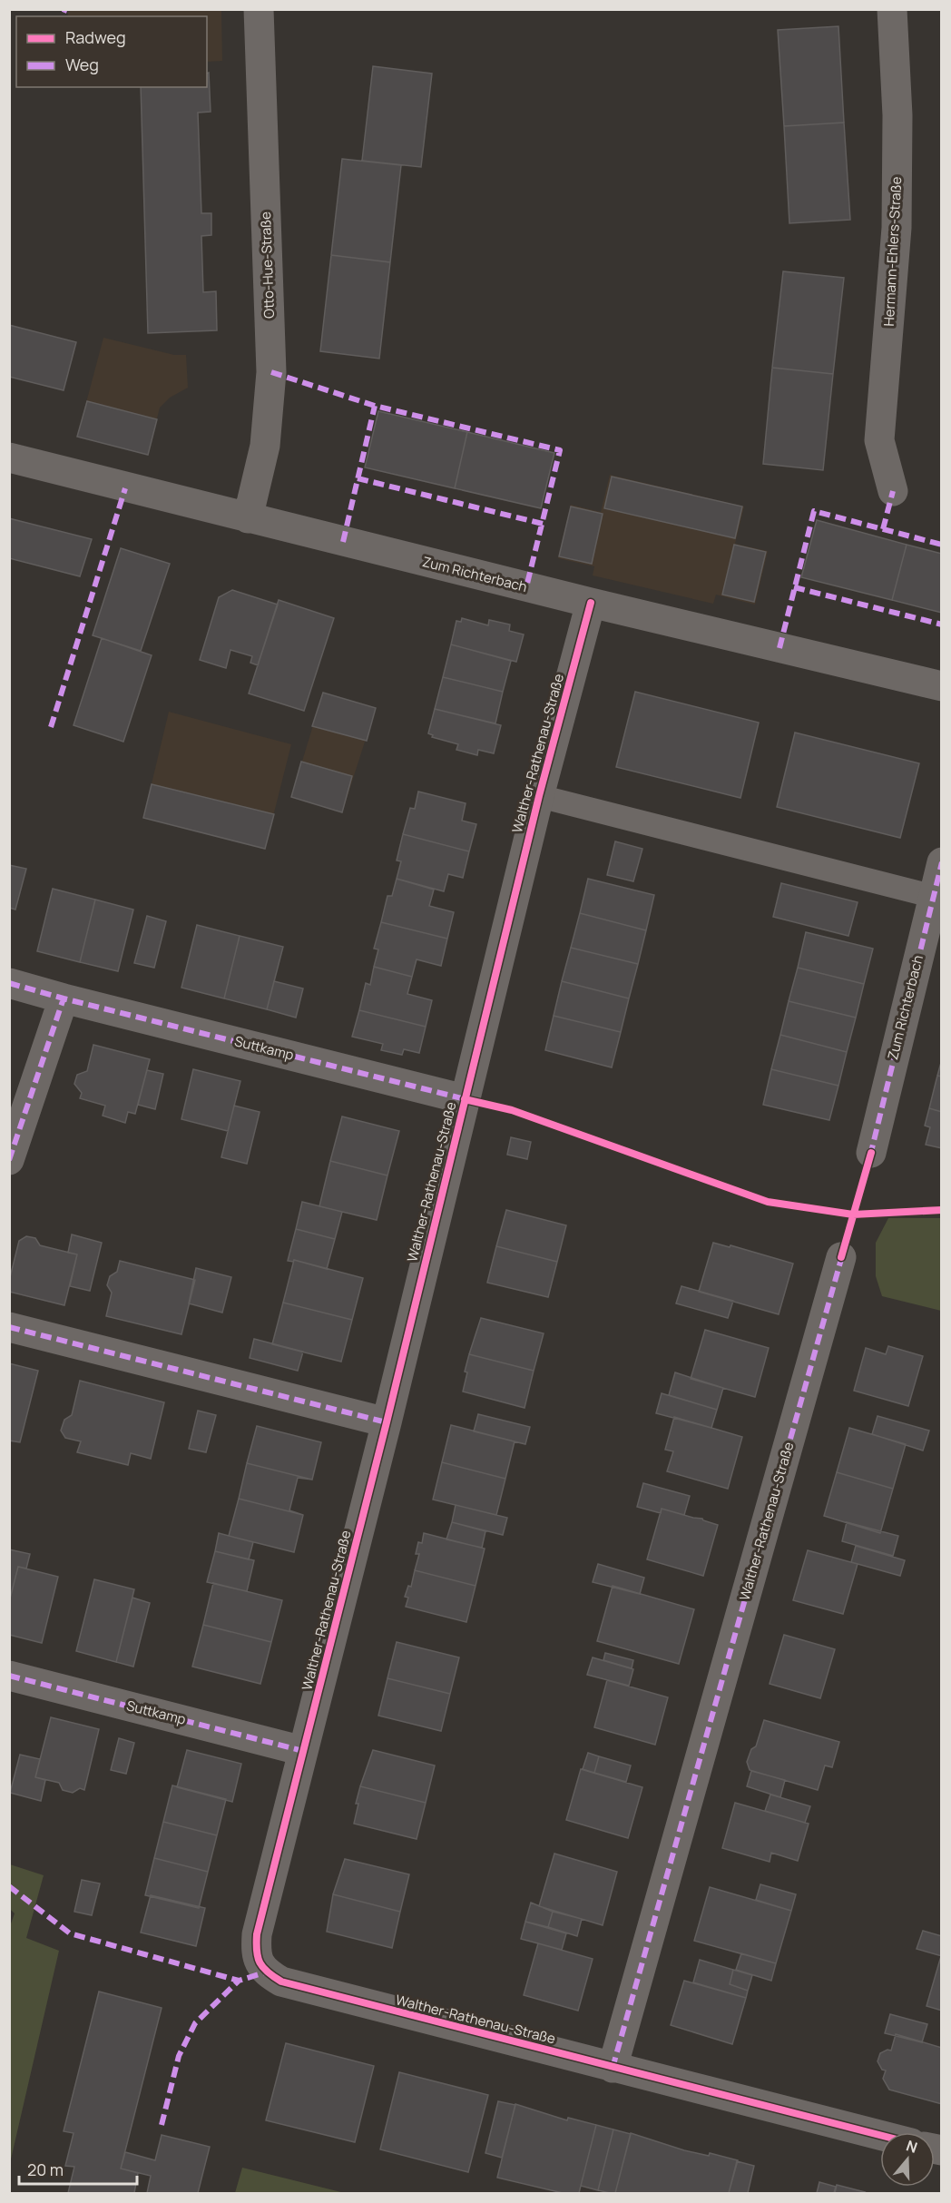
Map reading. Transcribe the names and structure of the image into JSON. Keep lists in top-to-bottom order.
{
  "streets": {
    "street": [
      "Hermann-Ehlers-Straße",
      "Otto-Hue-Straße",
      "Zum Richterbach",
      "Walther-Rathenau-Straße",
      "Suttkamp"
    ]
  },
  "crossings": [
    ["Otto-Hue-Straße", "Zum Richterbach"],
    ["Zum Richterbach", "Walther-Rathenau-Straße"],
    ["Walther-Rathenau-Straße", "Suttkamp"]
  ],
  "legend": ["Radweg", "Weg"],
  "scale_bar": "20 m",
  "north": "top"
}
